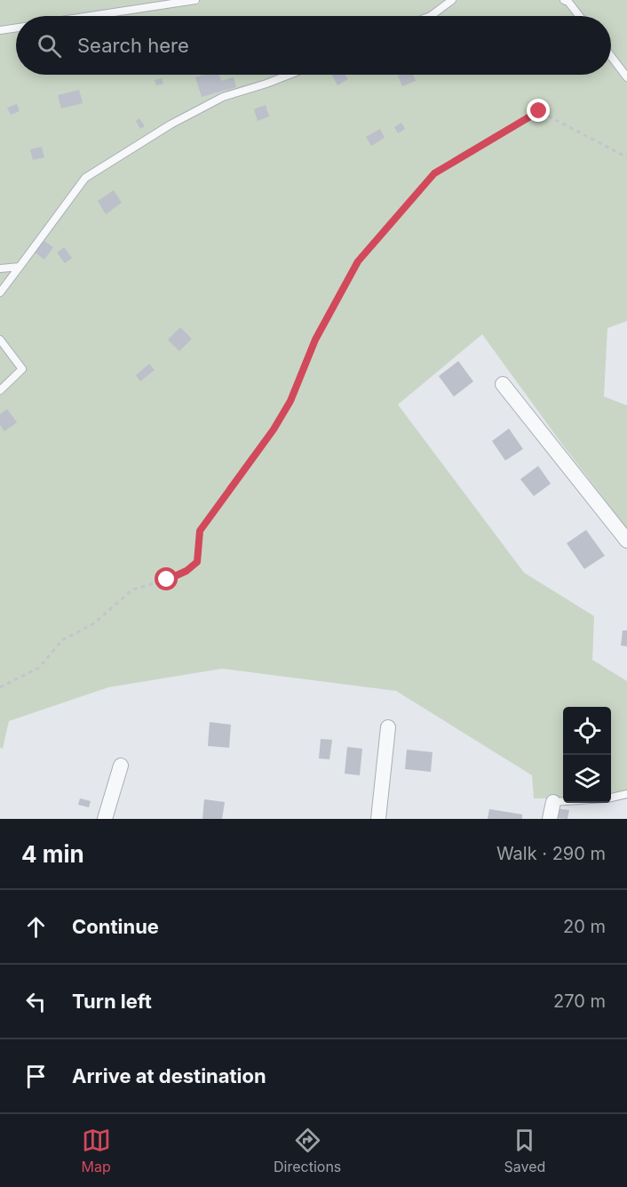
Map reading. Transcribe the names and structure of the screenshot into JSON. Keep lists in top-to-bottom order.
{
  "page": {
    "search": "Search here",
    "heading": ["4 min", "Walk · 290 m"],
    "list": [
      ["Continue", "20 m"],
      ["Turn left", "270 m"],
      "Arrive at destination"
    ],
    "nav": ["Map", "Directions", "Saved"]
  }
}
